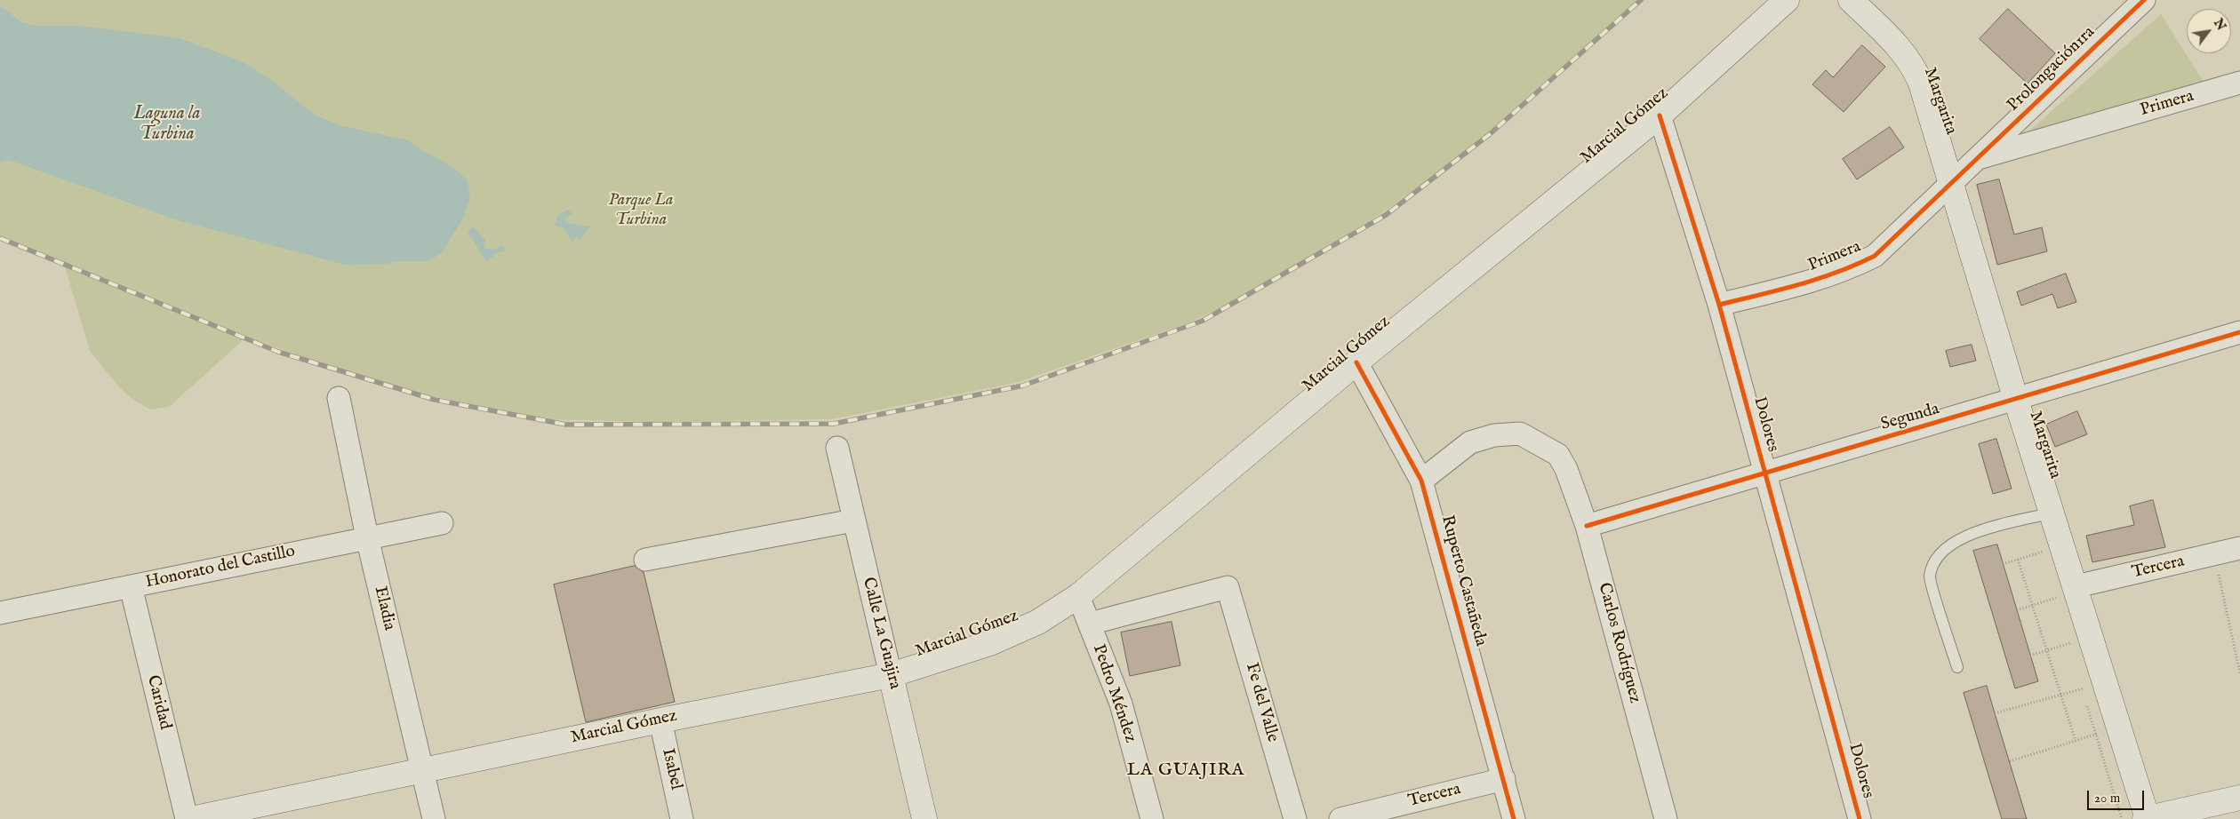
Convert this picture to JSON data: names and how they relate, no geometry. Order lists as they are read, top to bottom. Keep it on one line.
{"streets":{"main road":["Margarita","Marcial Gómez","Calle La Guajira"],"street":["Prolongación1ra","Primera","Segunda","Dolores","Honorato del Castillo","Tercera","Ruperto Castañeda","Eladia","Carlos Rodríguez","Pedro Méndez","Caridad","Fe del Valle","Isabel"]},"crossings":[["Prolongación1ra","Primera"],["Margarita","Primera"],["Margarita","Segunda"],["Margarita","Tercera"],["Primera","Dolores"],["Marcial Gómez","Dolores"],["Marcial Gómez","Ruperto Castañeda"],["Marcial Gómez","Eladia"],["Marcial Gómez","Calle La Guajira"],["Marcial Gómez","Pedro Méndez"],["Marcial Gómez","Isabel"],["Segunda","Dolores"],["Segunda","Carlos Rodríguez"],["Honorato del Castillo","Eladia"],["Honorato del Castillo","Caridad"],["Tercera","Ruperto Castañeda"],["Ruperto Castañeda","Carlos Rodríguez"],["Pedro Méndez","Fe del Valle"]],"districts":["LA GUAJIRA"],"water":["Laguna la Turbina"],"parks":["Parque La Turbina"],"scale_bar":"20 m","north":"top right"}
